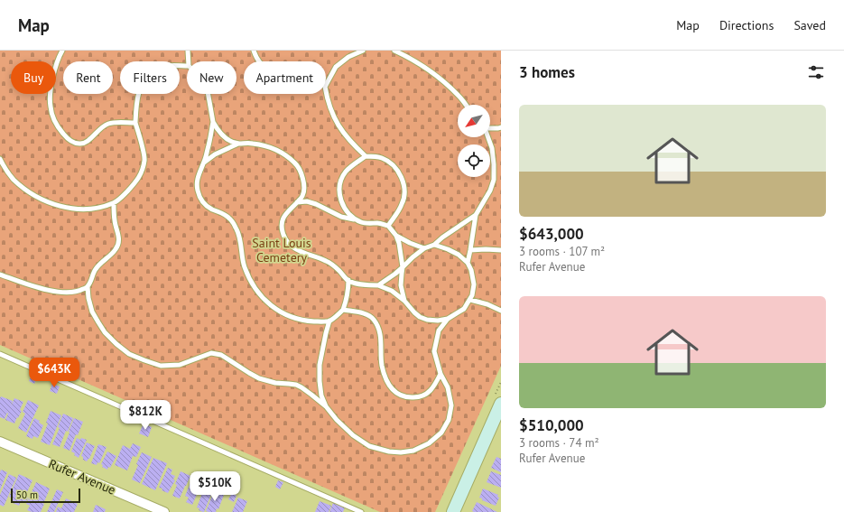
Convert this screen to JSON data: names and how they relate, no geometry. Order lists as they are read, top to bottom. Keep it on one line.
{"streets":{"street":["Rufer Avenue"]},"parks":["Saint Louis Cemetery"],"scale_bar":"50 m","north":"bottom left","page":{"header":"Map","nav":["Map","Directions","Saved"],"heading":"3 homes","chip":["Buy","Rent","Filters","New","Apartment"],"list":[{"name":"$643,000","note":"3 rooms · 107 m² · Rufer Avenue"},{"name":"$510,000","note":"3 rooms · 74 m² · Rufer Avenue"}],"price":["$643K","$812K","$510K"],"scale":"50 m"}}
